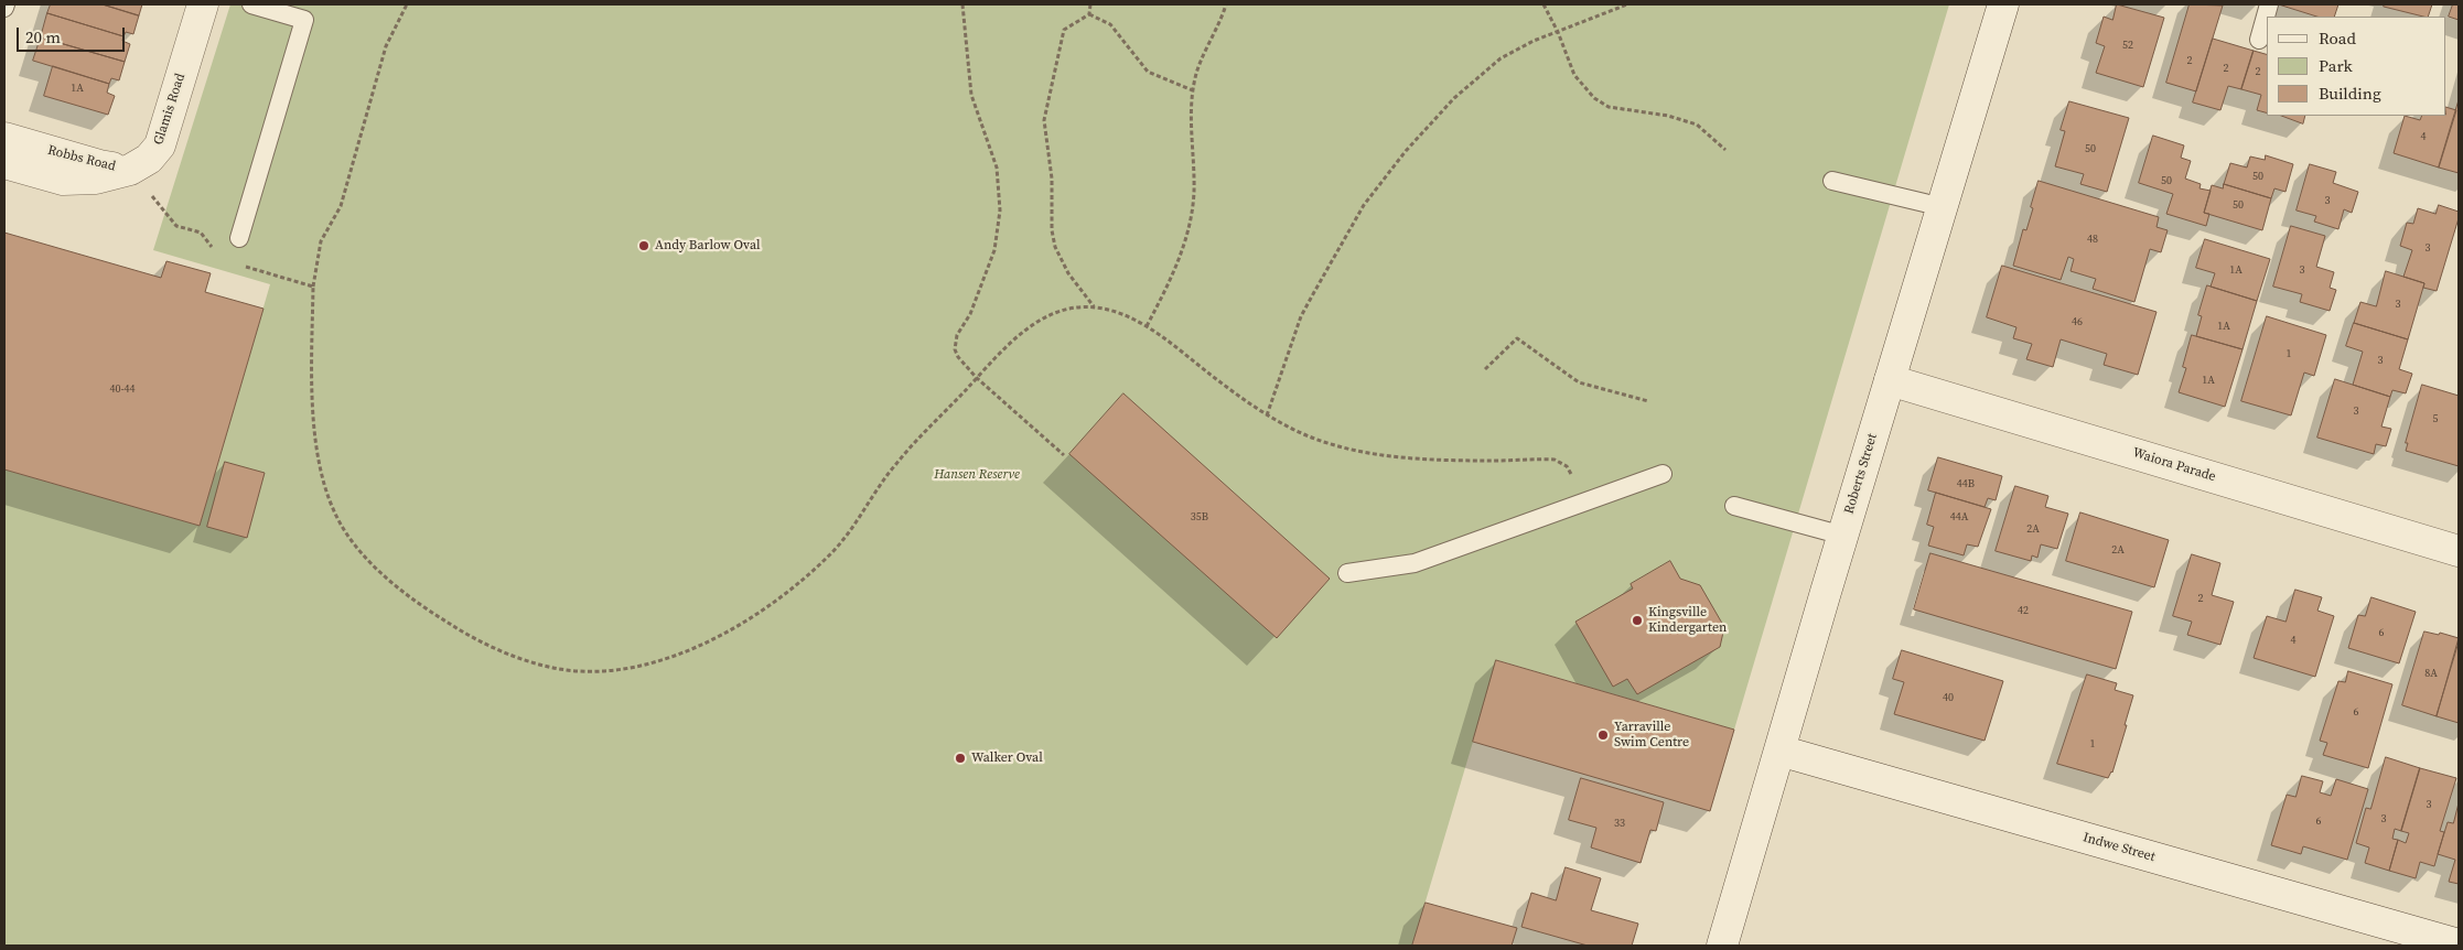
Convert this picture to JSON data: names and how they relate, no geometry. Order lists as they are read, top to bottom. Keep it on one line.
{"streets":{"street":["Glamis Road","Robbs Road","Waiora Parade","Roberts Street","Indwe Street"]},"crossings":[["Glamis Road","Robbs Road"],["Waiora Parade","Roberts Street"],["Roberts Street","Indwe Street"]],"parks":["Hansen Reserve"],"places":["Andy Barlow Oval","Kingsville Kindergarten","Yarraville Swim Centre","Walker Oval"],"house_numbers":["52","2","2","2","1A","4","50","50","50","3","50","48","3","1A","3","3","46","1A","1","3","1A","40-44","3","5","44B","35B","44A","2A","2A","2","42","6","4","8A","40","6","1","3","3","6","33"],"legend":["Road","Park","Building"],"scale_bar":"20 m"}
